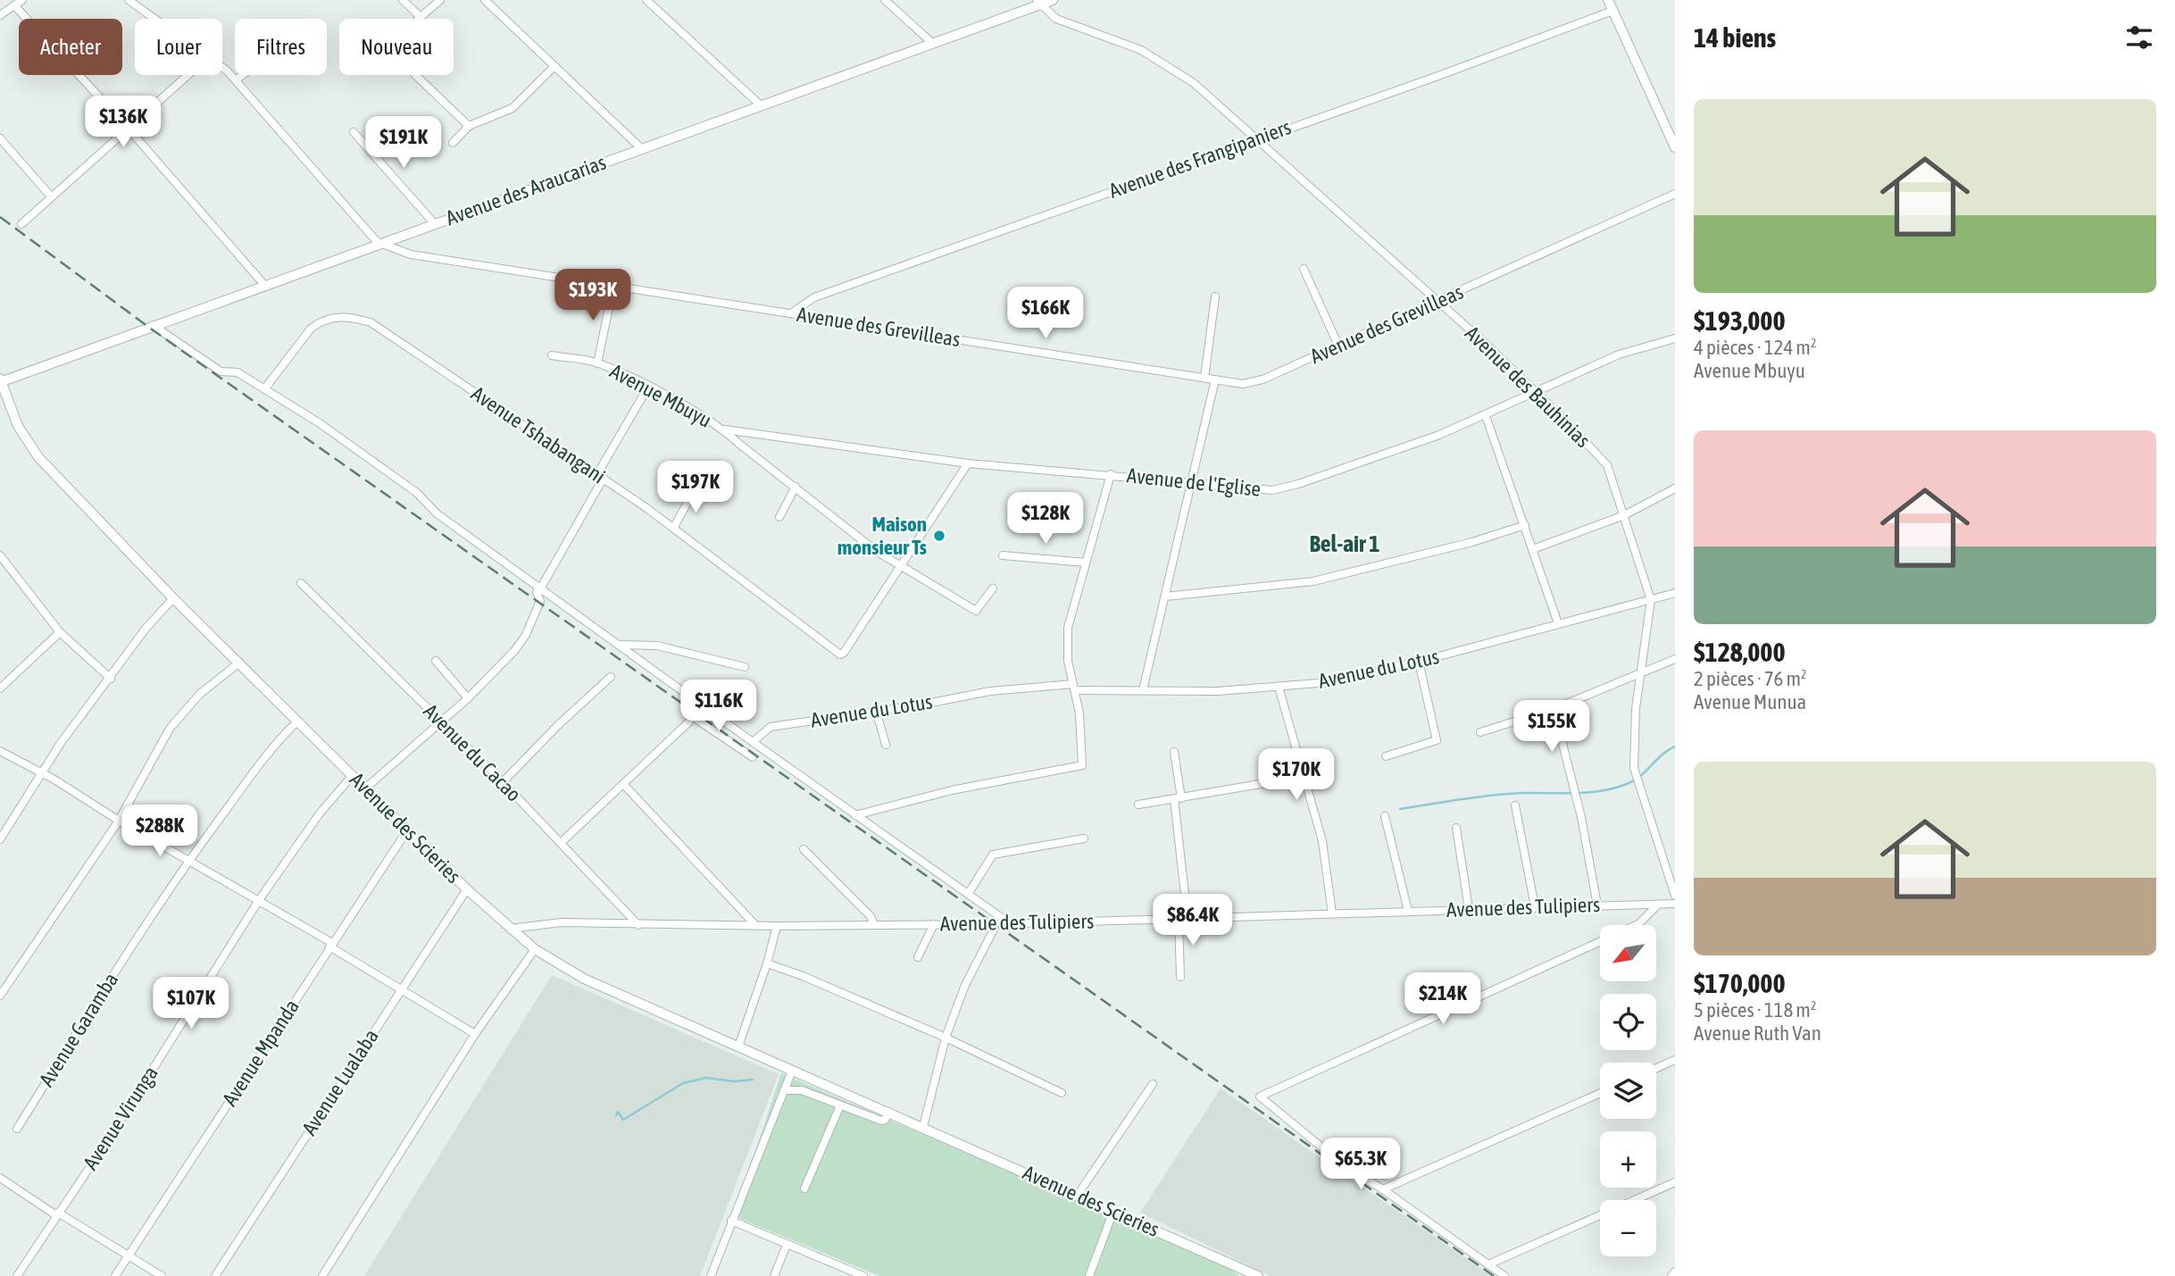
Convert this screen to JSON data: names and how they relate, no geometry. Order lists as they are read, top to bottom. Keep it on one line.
{"streets":{"street":["Avenue des Frangipaniers","Avenue des Araucarias","Avenue des Grevilleas","Avenue des Bauhinias","Avenue Mbuyu","Avenue Tshabangani","Avenue de l'Eglise","Avenue du Lotus","Avenue du Cacao","Avenue des Scieries","Avenue des Tulipiers","Avenue Garamba","Avenue Mpanda","Avenue Lualaba","Avenue Virunga"]},"crossings":[["Avenue des Frangipaniers","Avenue des Grevilleas"],["Avenue des Frangipaniers","Avenue des Bauhinias"],["Avenue des Araucarias","Avenue des Grevilleas"],["Avenue des Araucarias","Avenue des Bauhinias"],["Avenue des Araucarias","Avenue des Scieries"],["Avenue des Grevilleas","Avenue des Bauhinias"],["Avenue des Grevilleas","Avenue Mbuyu"],["Avenue des Bauhinias","Avenue de l'Eglise"],["Avenue des Bauhinias","Avenue du Lotus"],["Avenue Mbuyu","Avenue Tshabangani"],["Avenue Mbuyu","Avenue de l'Eglise"],["Avenue Tshabangani","Avenue de l'Eglise"],["Avenue du Cacao","Avenue des Tulipiers"],["Avenue des Scieries","Avenue des Tulipiers"],["Avenue des Scieries","Avenue Garamba"],["Avenue des Scieries","Avenue Mpanda"],["Avenue des Scieries","Avenue Lualaba"],["Avenue des Scieries","Avenue Virunga"]],"districts":["Bel-air 1"],"places":["Maison monsieur Ts"],"north":"bottom left","page":{"heading":"14 biens","chip":["Acheter","Louer","Filtres","Nouveau"],"list":[{"name":"$193,000","note":"4 pièces · 124 m² · Avenue Mbuyu"},{"name":"$128,000","note":"2 pièces · 76 m² · Avenue Munua"},{"name":"$170,000","note":"5 pièces · 118 m² · Avenue Ruth Van"}],"price":["$136K","$191K","$193K","$166K","$197K","$128K","$116K","$155K","$170K","$288K","$86.4K","$214K","$107K","$65.3K"],"map_buttons":["+","−"]}}
